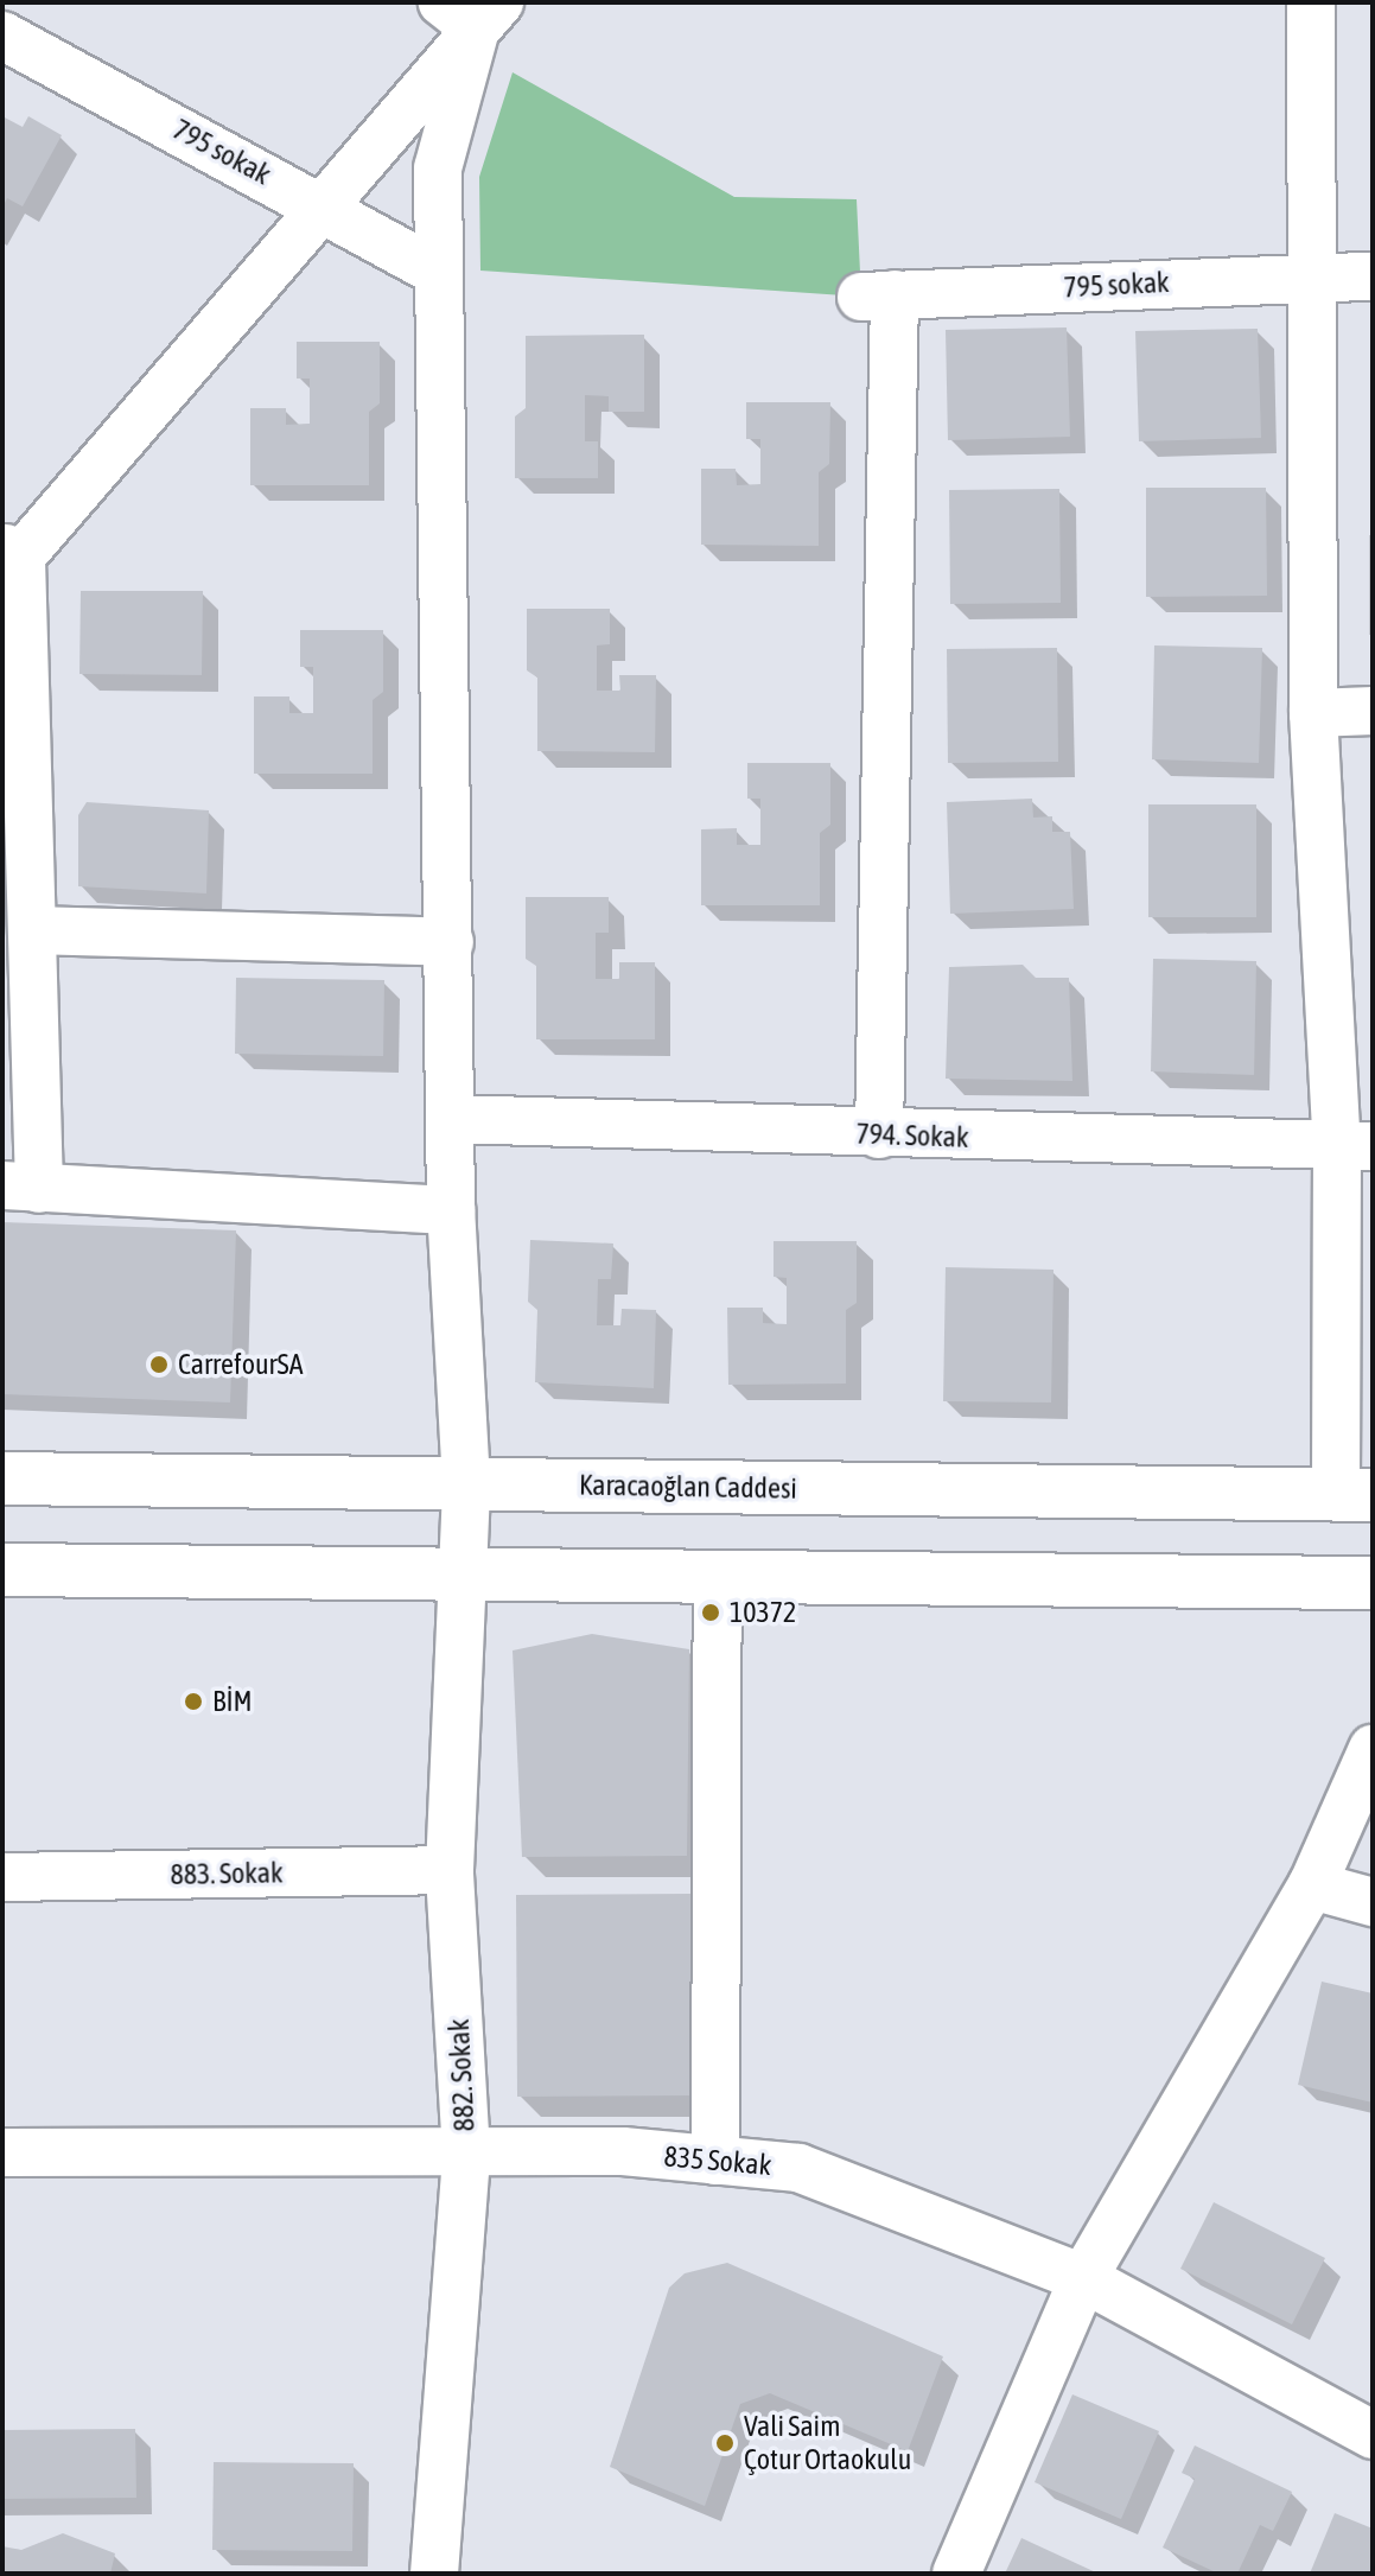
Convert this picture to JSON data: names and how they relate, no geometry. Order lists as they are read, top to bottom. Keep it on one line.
{"streets":{"main road":["Karacaoğlan Caddesi"],"street":["795 sokak","794. Sokak","883. Sokak","882. Sokak","835 Sokak"]},"crossings":[["795 sokak","794. Sokak"],["795 sokak","882. Sokak"],["794. Sokak","882. Sokak"],["Karacaoğlan Caddesi","882. Sokak"],["883. Sokak","882. Sokak"],["882. Sokak","835 Sokak"]],"places":["CarrefourSA","10372","BİM","Vali Saim Çotur Ortaokulu"]}
